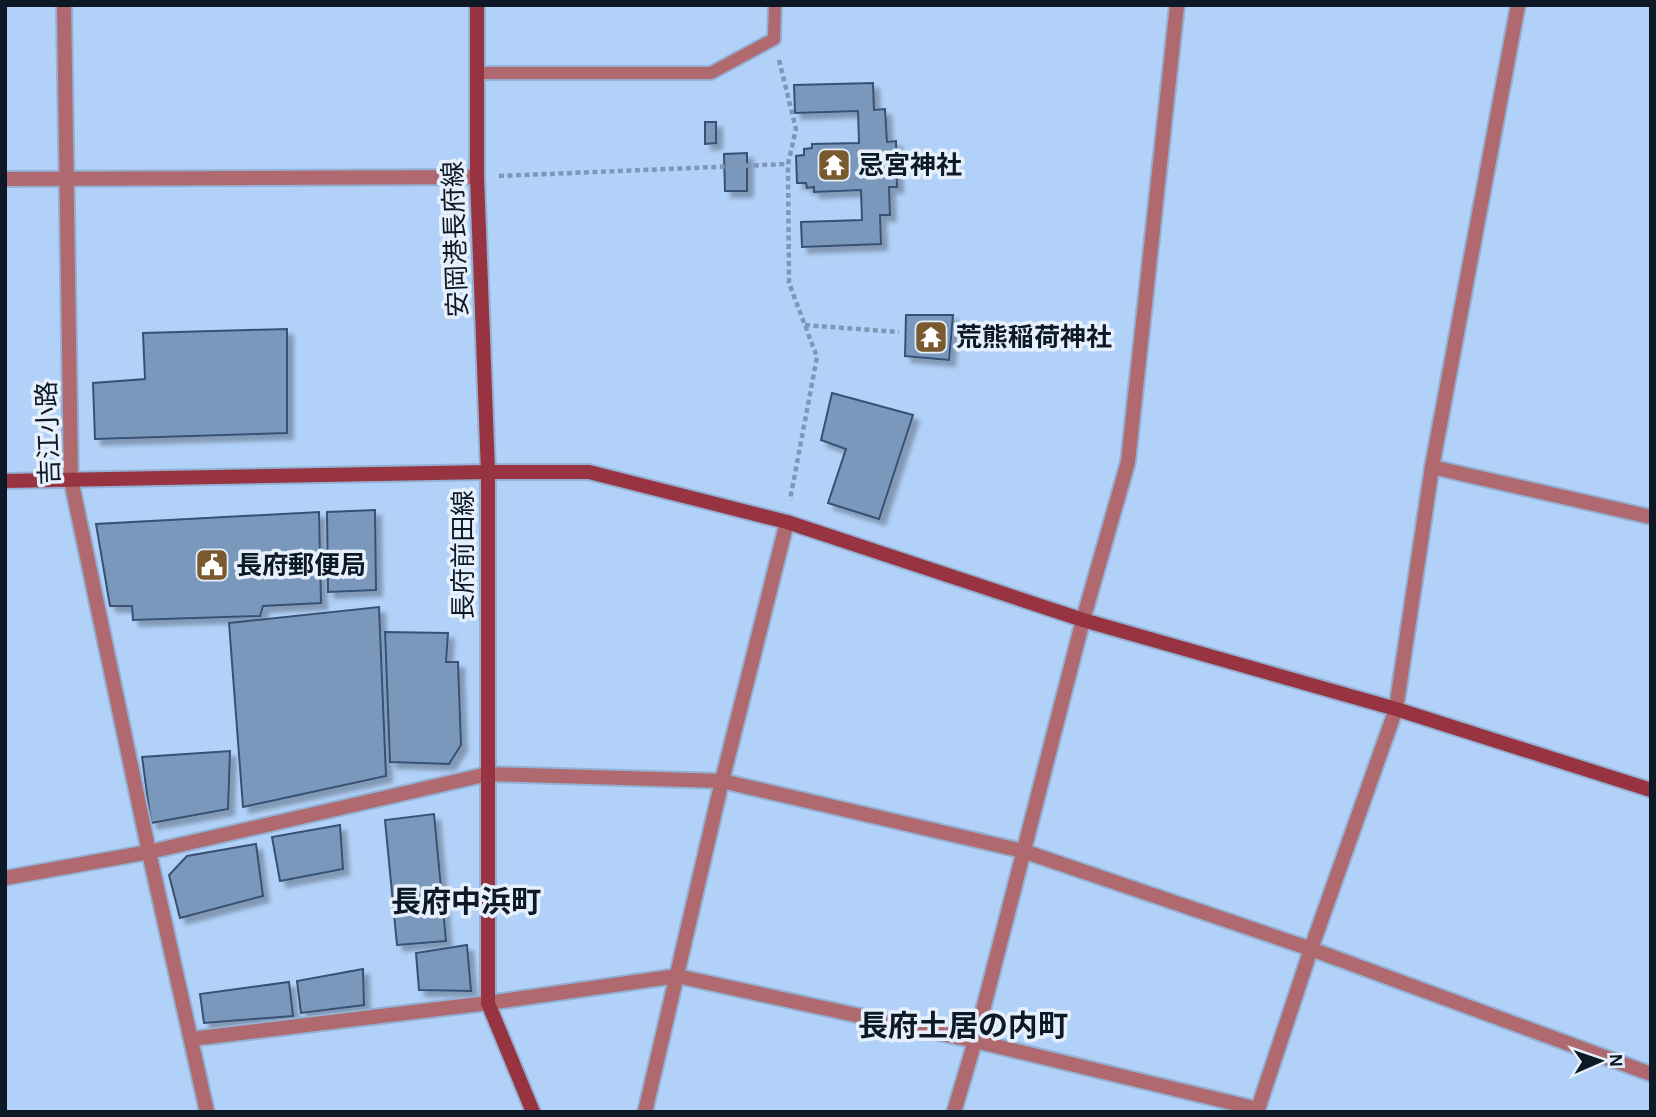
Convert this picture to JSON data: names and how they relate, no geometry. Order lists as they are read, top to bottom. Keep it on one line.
{"streets":{"main road":["安岡港長府線","長府前田線"],"street":["吉江小路"]},"crossings":[["安岡港長府線","長府前田線"],["吉江小路","長府前田線"]],"districts":["長府中浜町","長府土居の内町"],"places":{"temple":["忌宮神社","荒熊稲荷神社"],"public building":["長府郵便局"]},"north":"right"}
